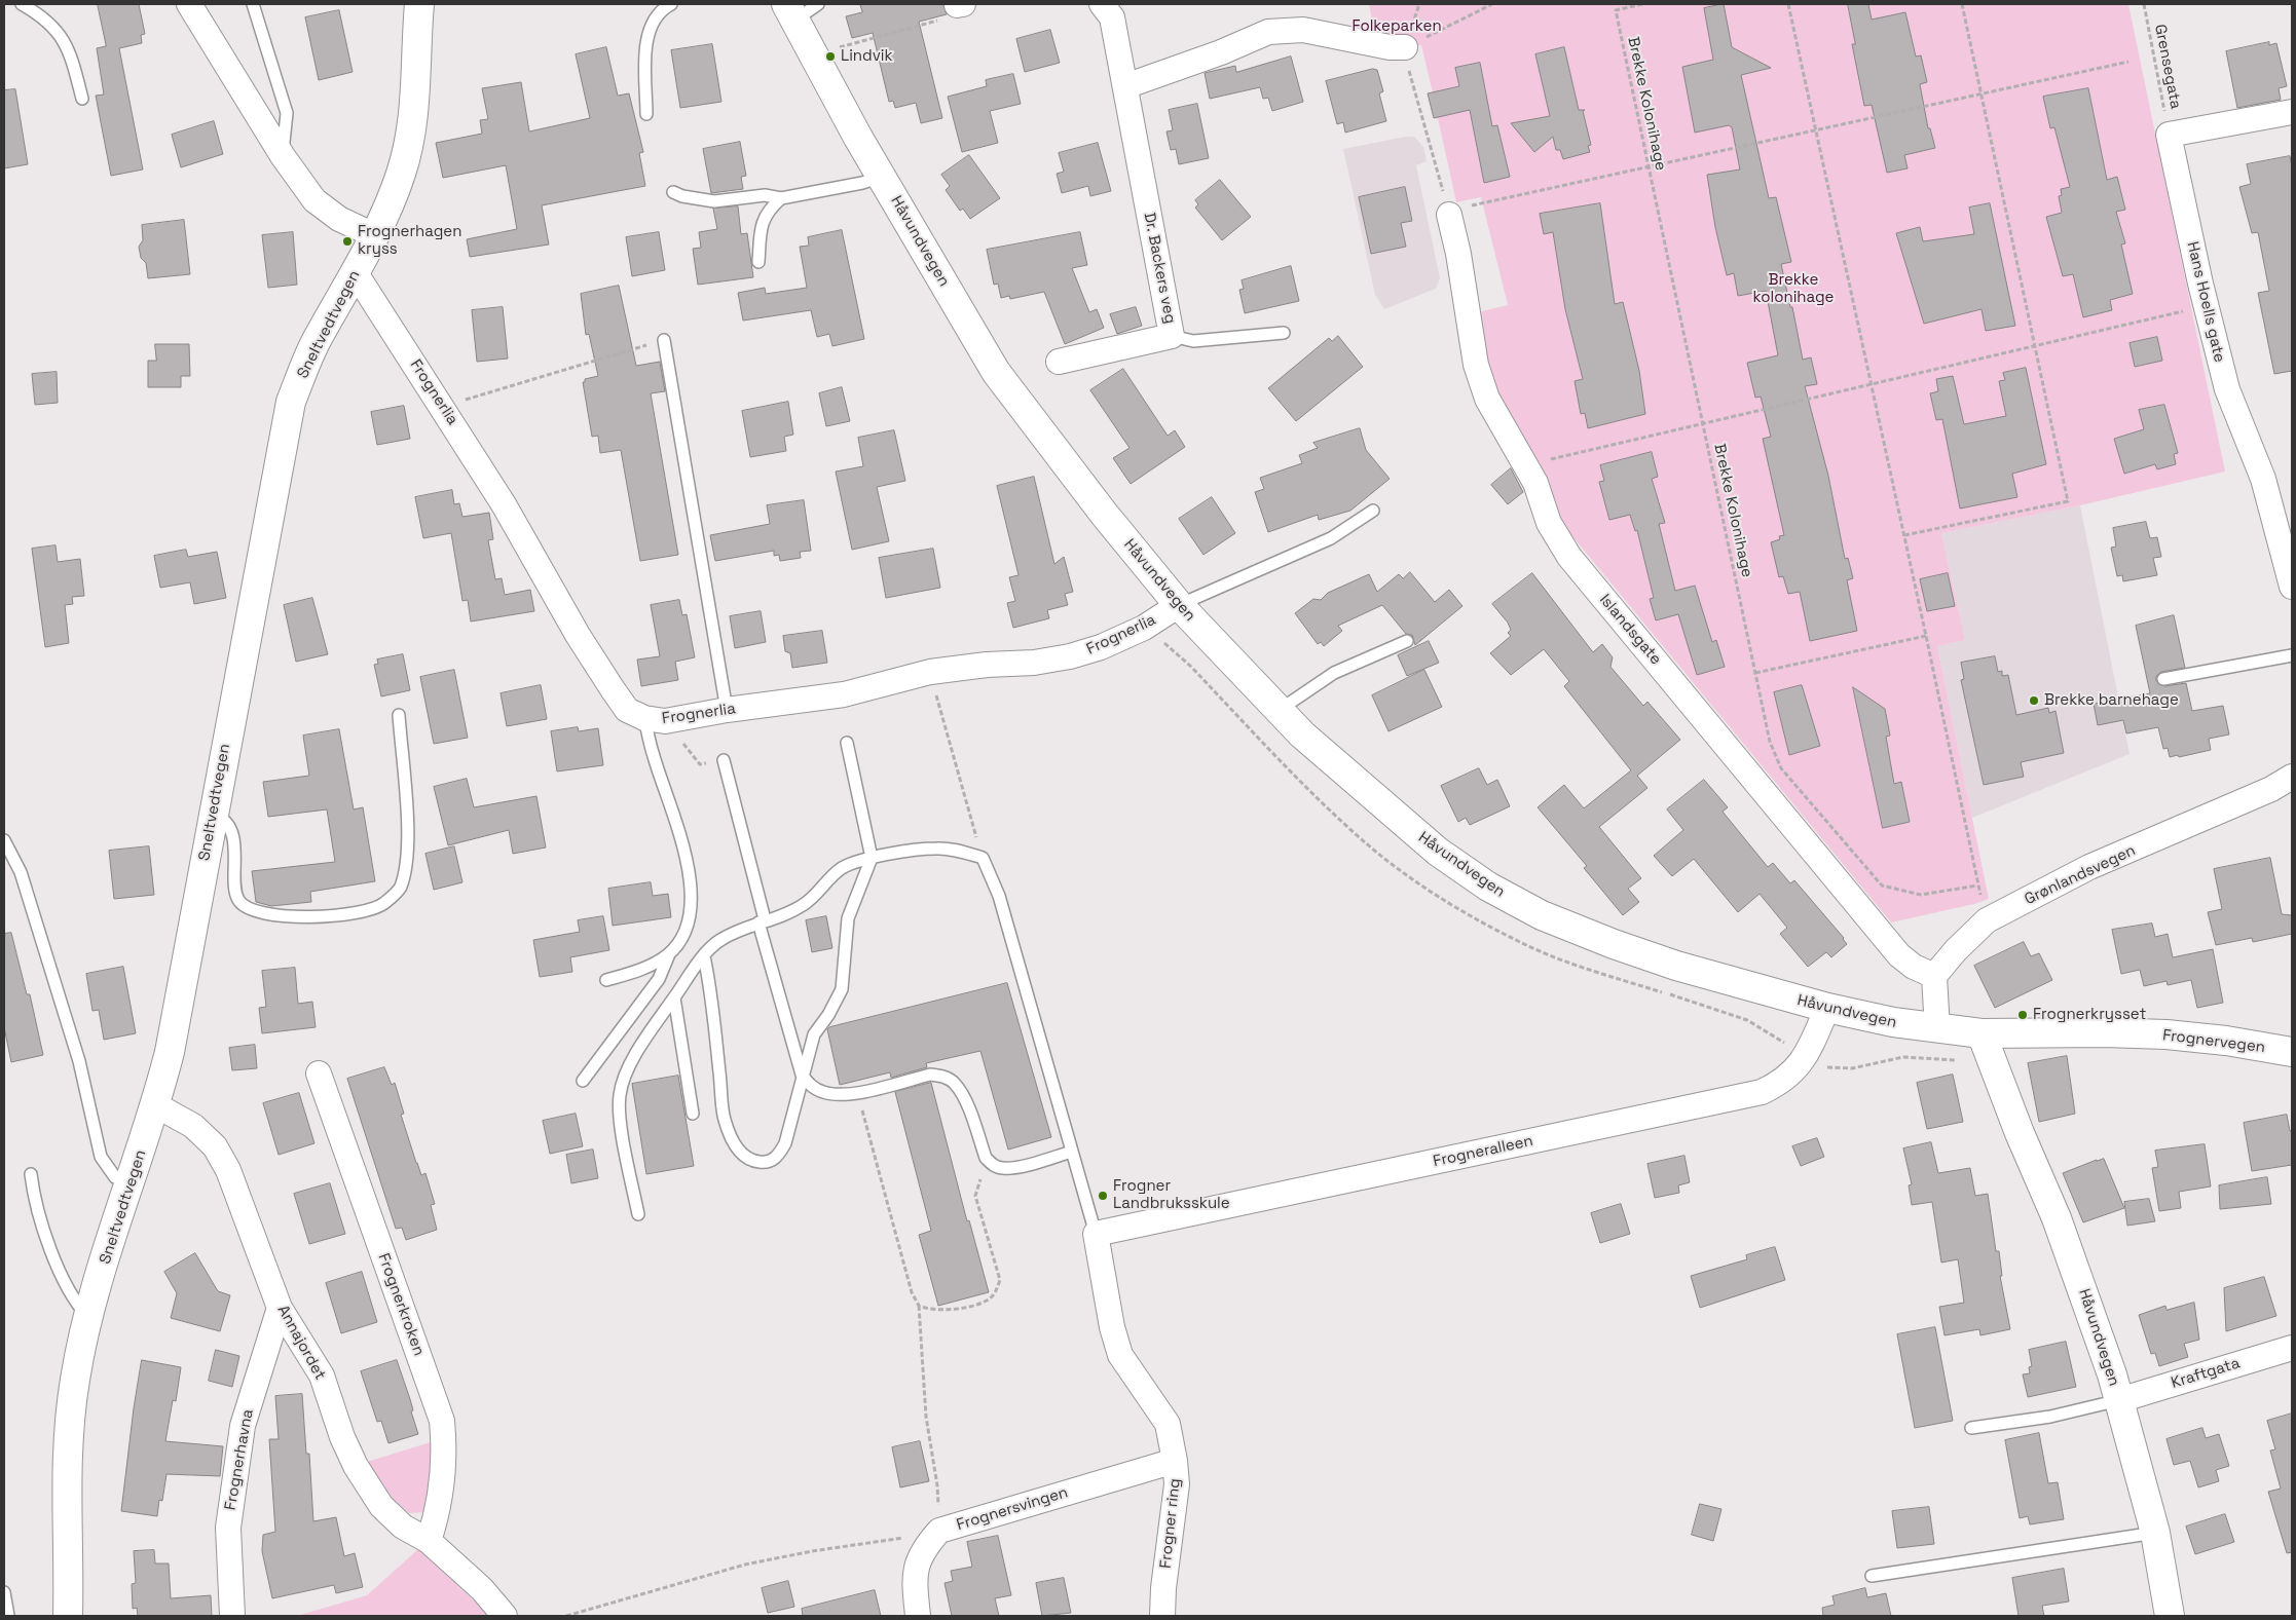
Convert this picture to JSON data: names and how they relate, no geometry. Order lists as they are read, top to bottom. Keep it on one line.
{"streets":{"main road":["Håvundvegen","Sneltvedtvegen","Frognervegen"],"street":["Dr. Backers veg","Hans Hoells gate","Frognerlia","Islandsgate","Grønlandsvegen","Frogneralleen","Frognerkroken","Annajordet","Kraftgata","Frognerhavna","Frognersvingen","Frogner ring"],"path":["Grensegata","Brekke Kolonihage"]},"crossings":[["Grensegata","Hans Hoells gate"],["Håvundvegen","Frognerlia"],["Håvundvegen","Frognervegen"],["Håvundvegen","Frogneralleen"],["Håvundvegen","Kraftgata"],["Sneltvedtvegen","Frognerlia"],["Sneltvedtvegen","Annajordet"],["Islandsgate","Grønlandsvegen"],["Frogneralleen","Frogner ring"],["Frognerkroken","Annajordet"],["Annajordet","Frognerhavna"],["Frognersvingen","Frogner ring"]],"parks":["Folkeparken","Brekke kolonihage"],"places":["Lindvik","Frognerhagen kryss","Brekke barnehage","Frognerkrysset","Frogner Landbruksskule"]}
